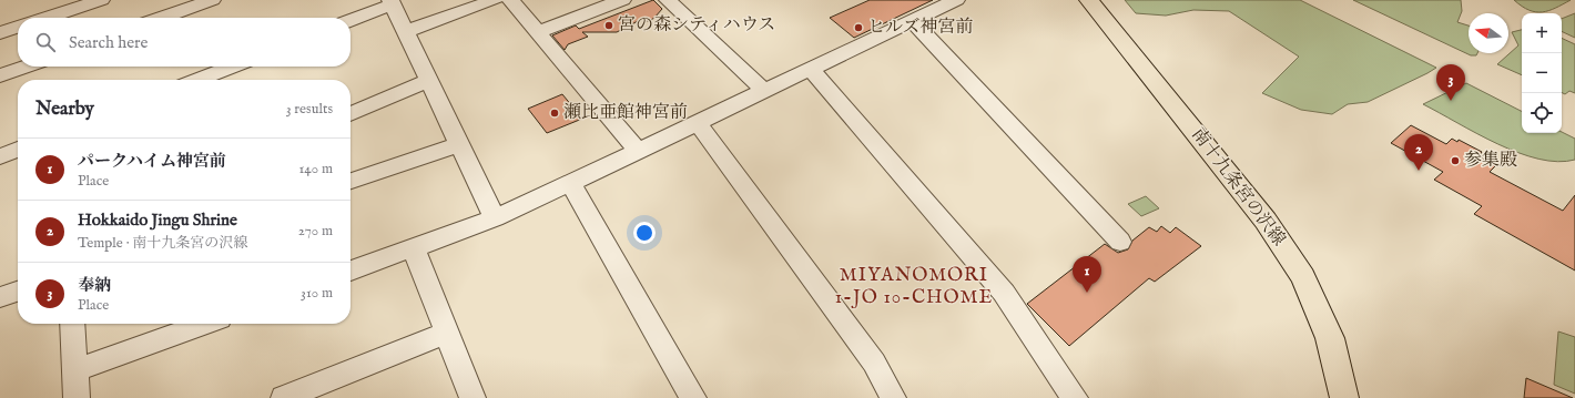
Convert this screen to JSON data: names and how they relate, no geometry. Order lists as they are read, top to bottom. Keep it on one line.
{"streets":{"main road":["南十九条宮の沢線"]},"districts":["MIYANOMORI 1-JO 10-CHOME"],"places":["宮の森シティハウス","ヒルズ神宮前","瀬比亜館神宮前","参集殿"],"north":"left","page":{"map_buttons":["+","−"],"search":"Search here","pins":["3","2","1"],"heading":["Nearby","3 results"],"list":[{"mark":"1","name":"パークハイム神宮前","note":"Place","value":"140 m"},{"mark":"2","name":"Hokkaido Jingu Shrine","note":"Temple · 南十九条宮の沢線","value":"270 m"},{"mark":"3","name":"奉納","note":"Place","value":"310 m"}]}}
